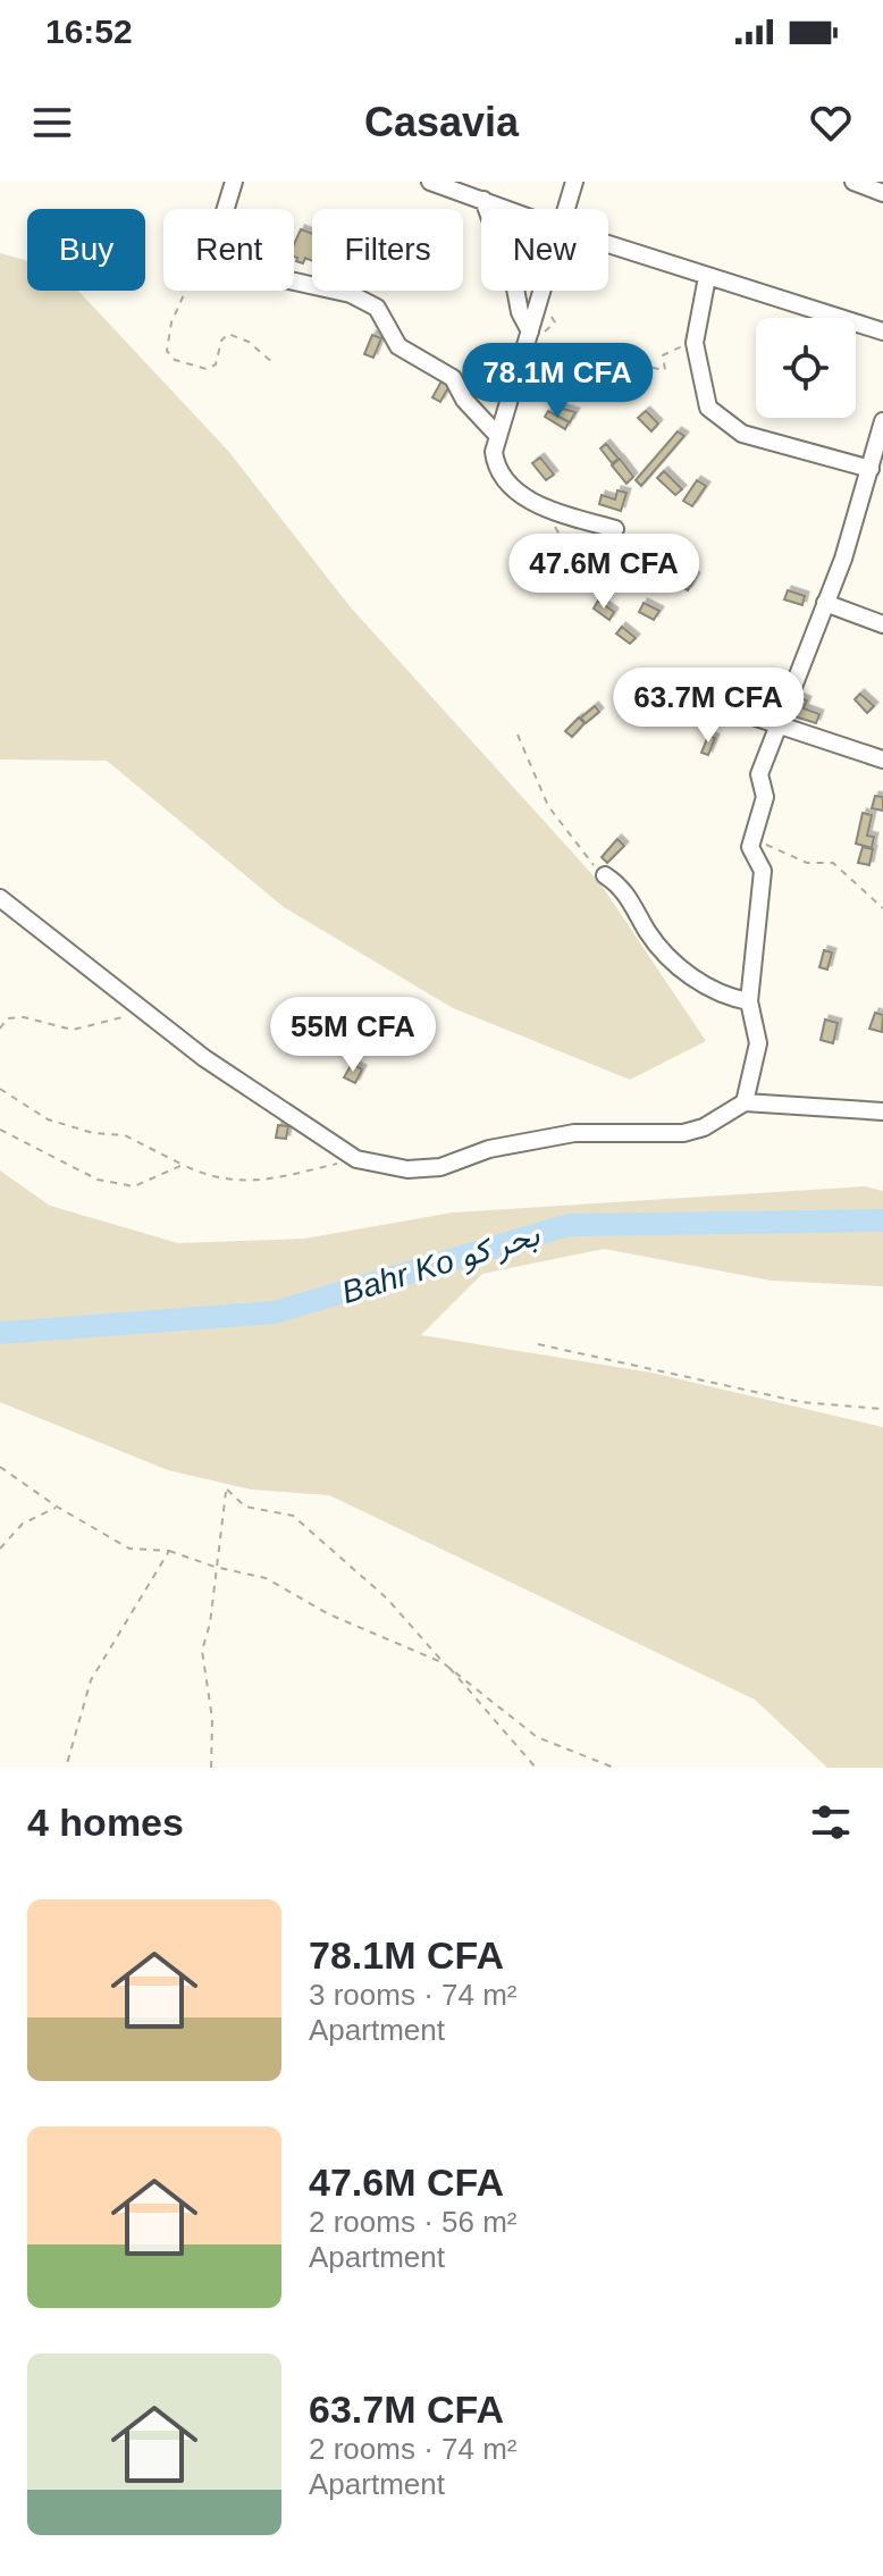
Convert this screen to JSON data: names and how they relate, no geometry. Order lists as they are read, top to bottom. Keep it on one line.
{"water":["Bahr Ko بحر كو"],"page":{"status":"16:52","header":"Casavia","chip":["Buy","Rent","Filters","New"],"price":["78.1M CFA","47.6M CFA","63.7M CFA","55M CFA"],"heading":"4 homes","list":[{"name":"78.1M CFA","note":"3 rooms · 74 m² · Apartment"},{"name":"47.6M CFA","note":"2 rooms · 56 m² · Apartment"},{"name":"63.7M CFA","note":"2 rooms · 74 m² · Apartment"}]}}
